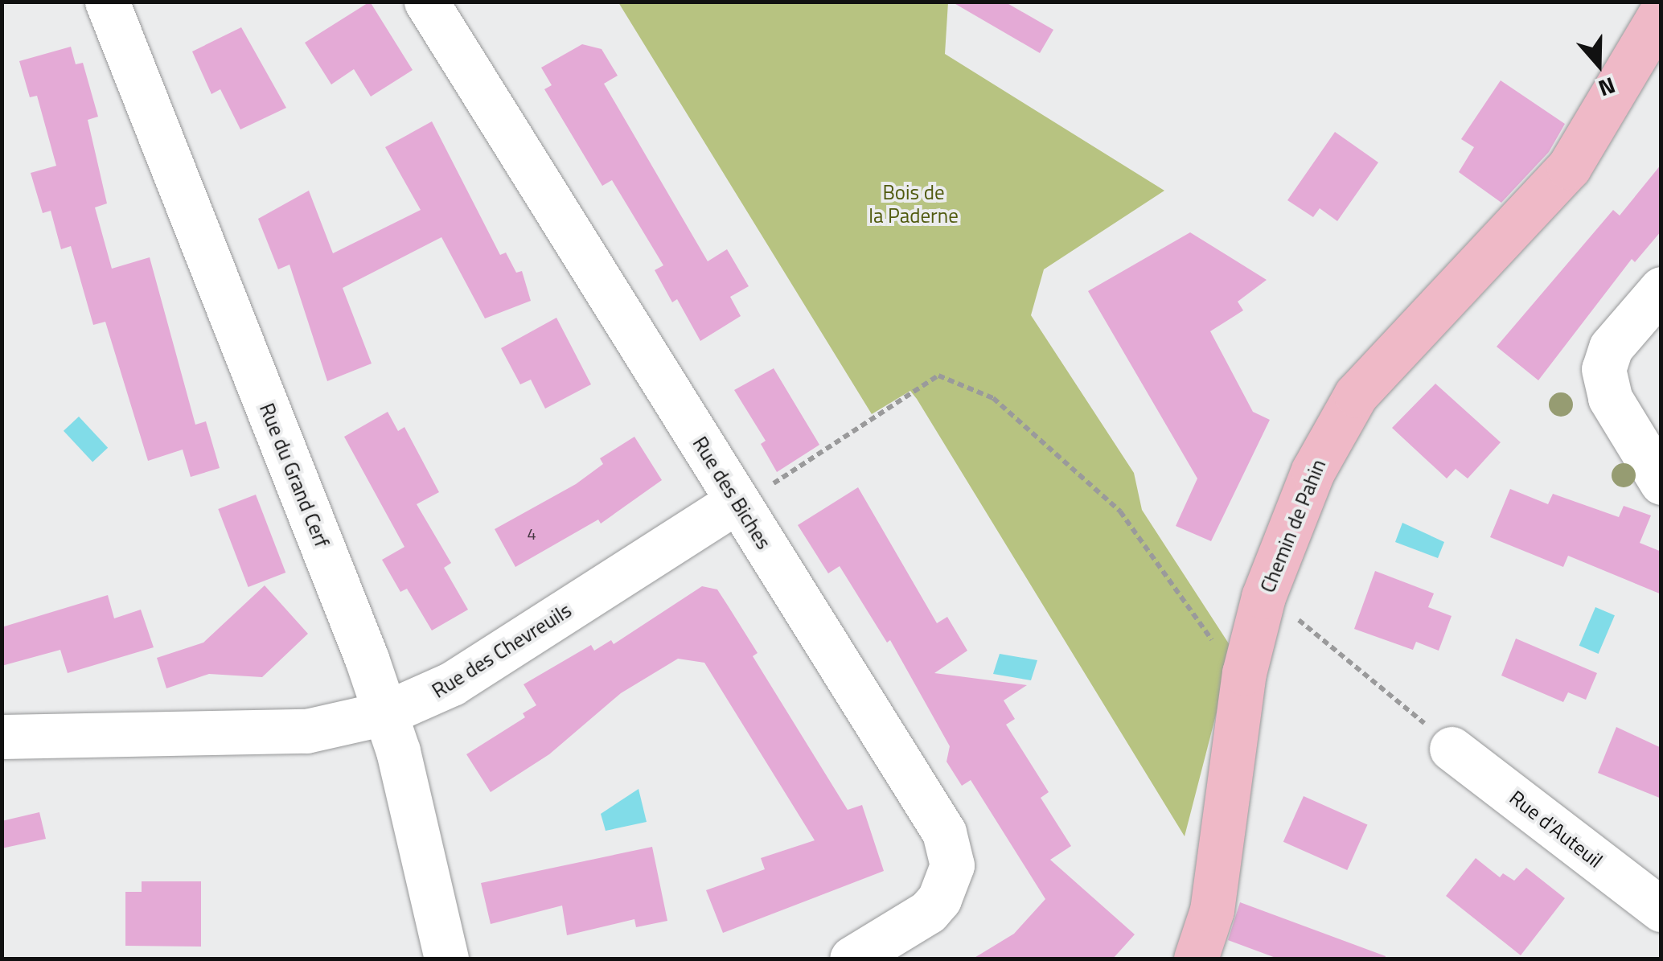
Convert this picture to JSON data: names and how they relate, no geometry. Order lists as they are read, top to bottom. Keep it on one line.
{"streets":{"main road":["Chemin de Pahin"],"street":["Rue du Grand Cerf","Rue des Biches","Rue des Chevreuils","Rue d'Auteuil"]},"crossings":[["Rue du Grand Cerf","Rue des Chevreuils"],["Rue des Biches","Rue des Chevreuils"]],"parks":["Bois de la Paderne"],"house_numbers":["4"],"north":"bottom"}
